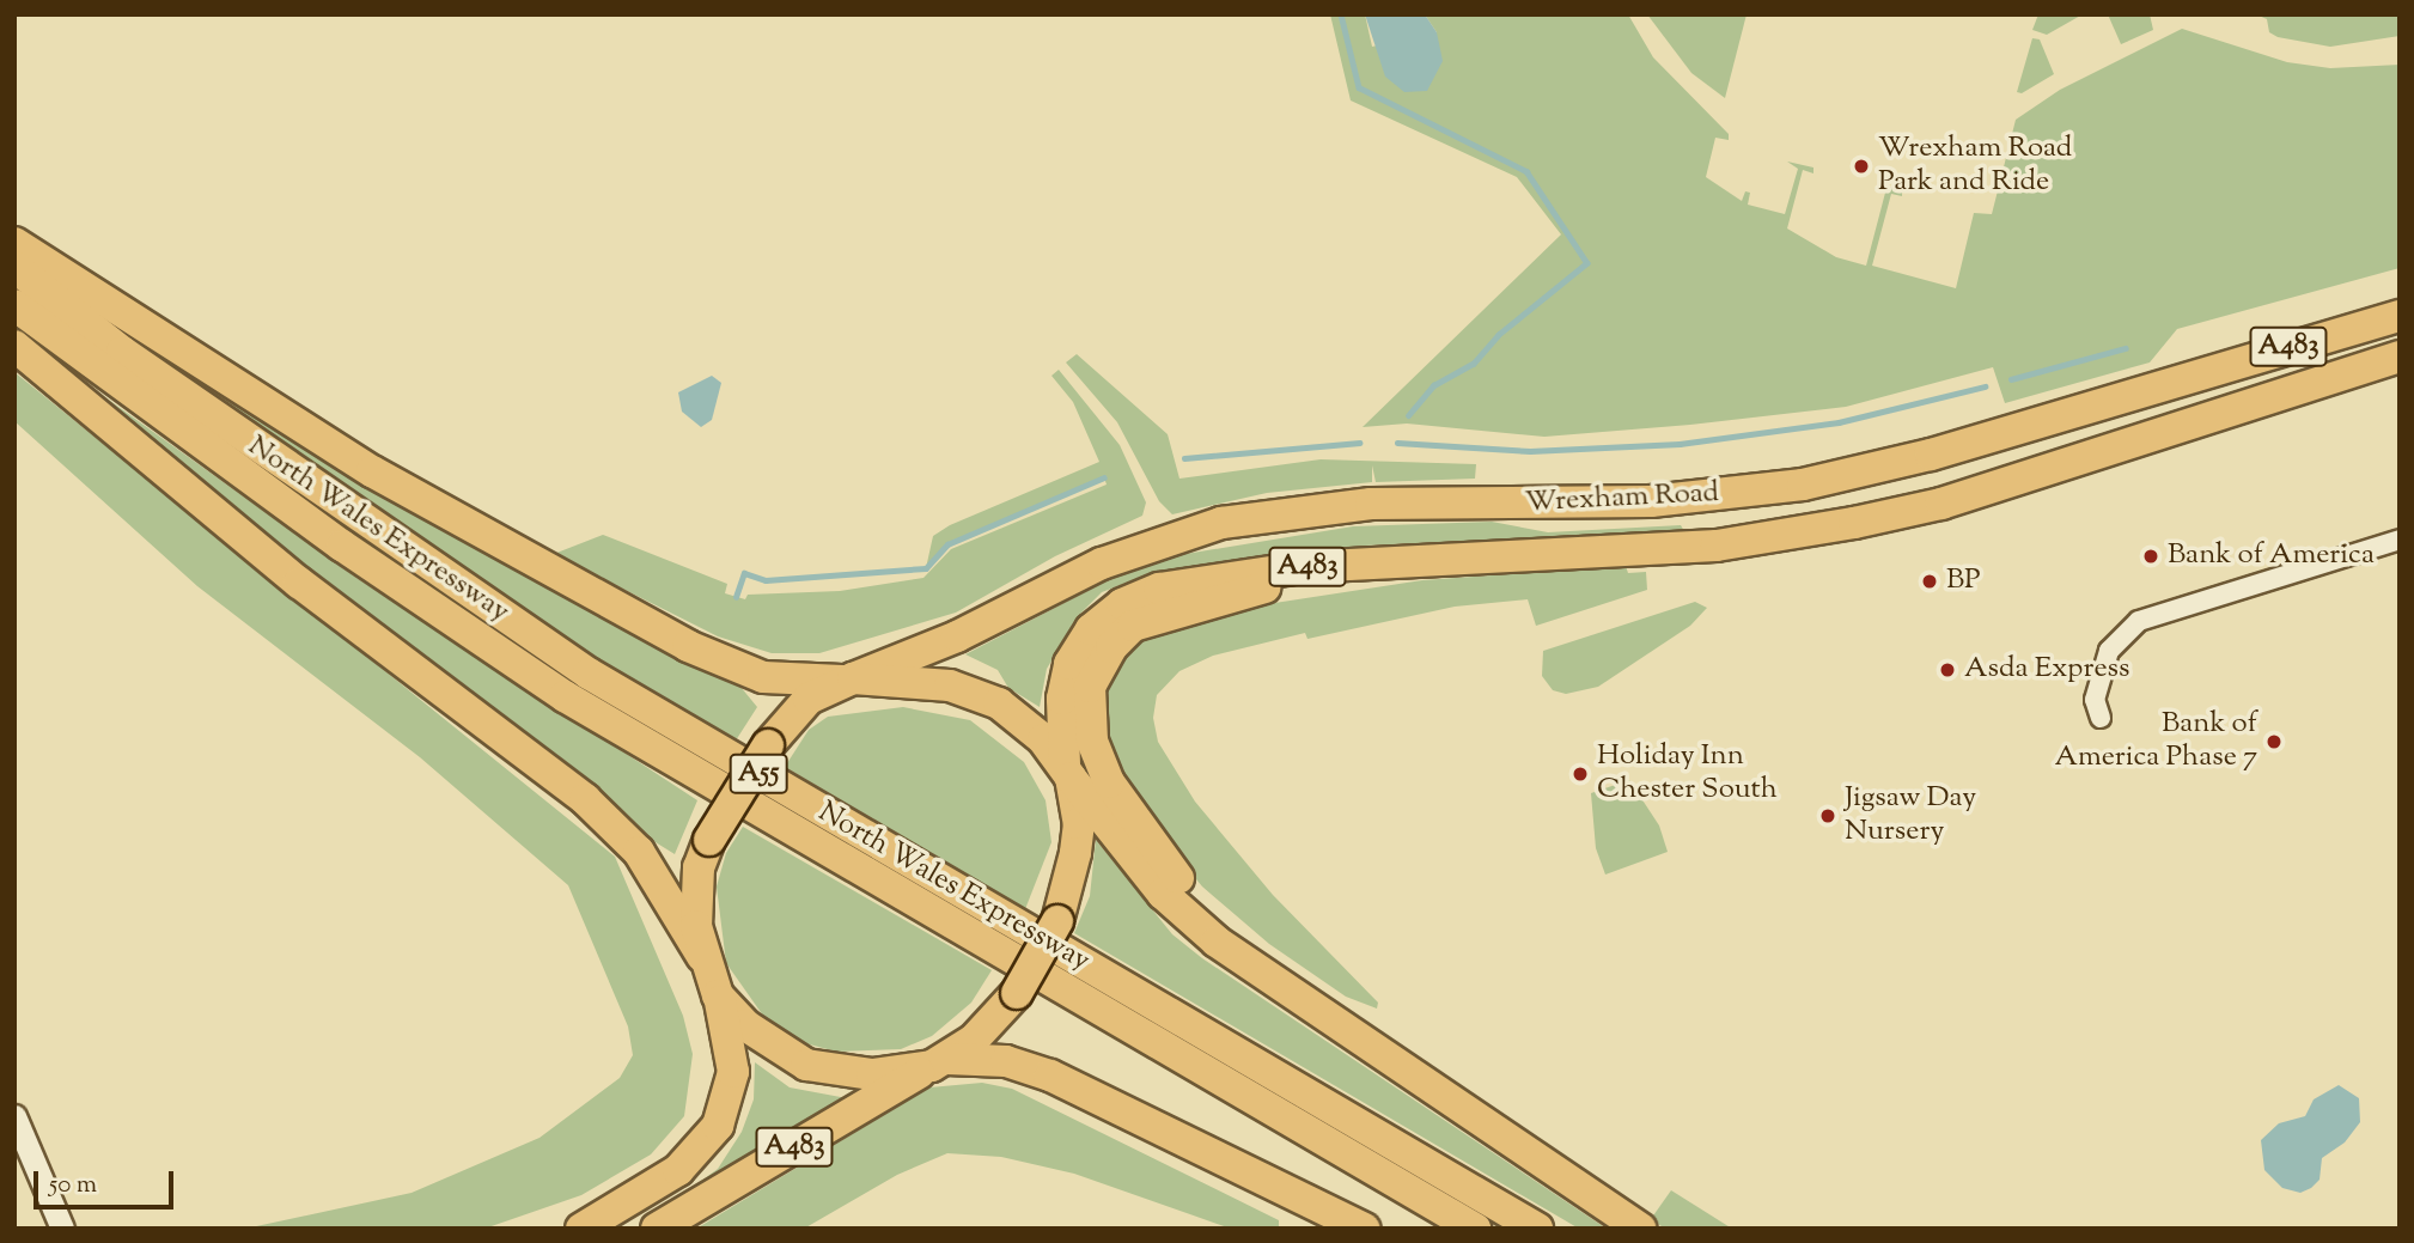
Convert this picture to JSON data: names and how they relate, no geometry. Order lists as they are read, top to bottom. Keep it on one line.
{"streets":{"highway":["A483","Wrexham Road","North Wales Expressway","A55"]},"crossings":[["A483","Wrexham Road"]],"places":["Wrexham Road Park and Ride","Bank of America","BP","Asda Express","Bank of America Phase 7","Holiday Inn Chester South","Jigsaw Day Nursery"],"scale_bar":"50 m"}
